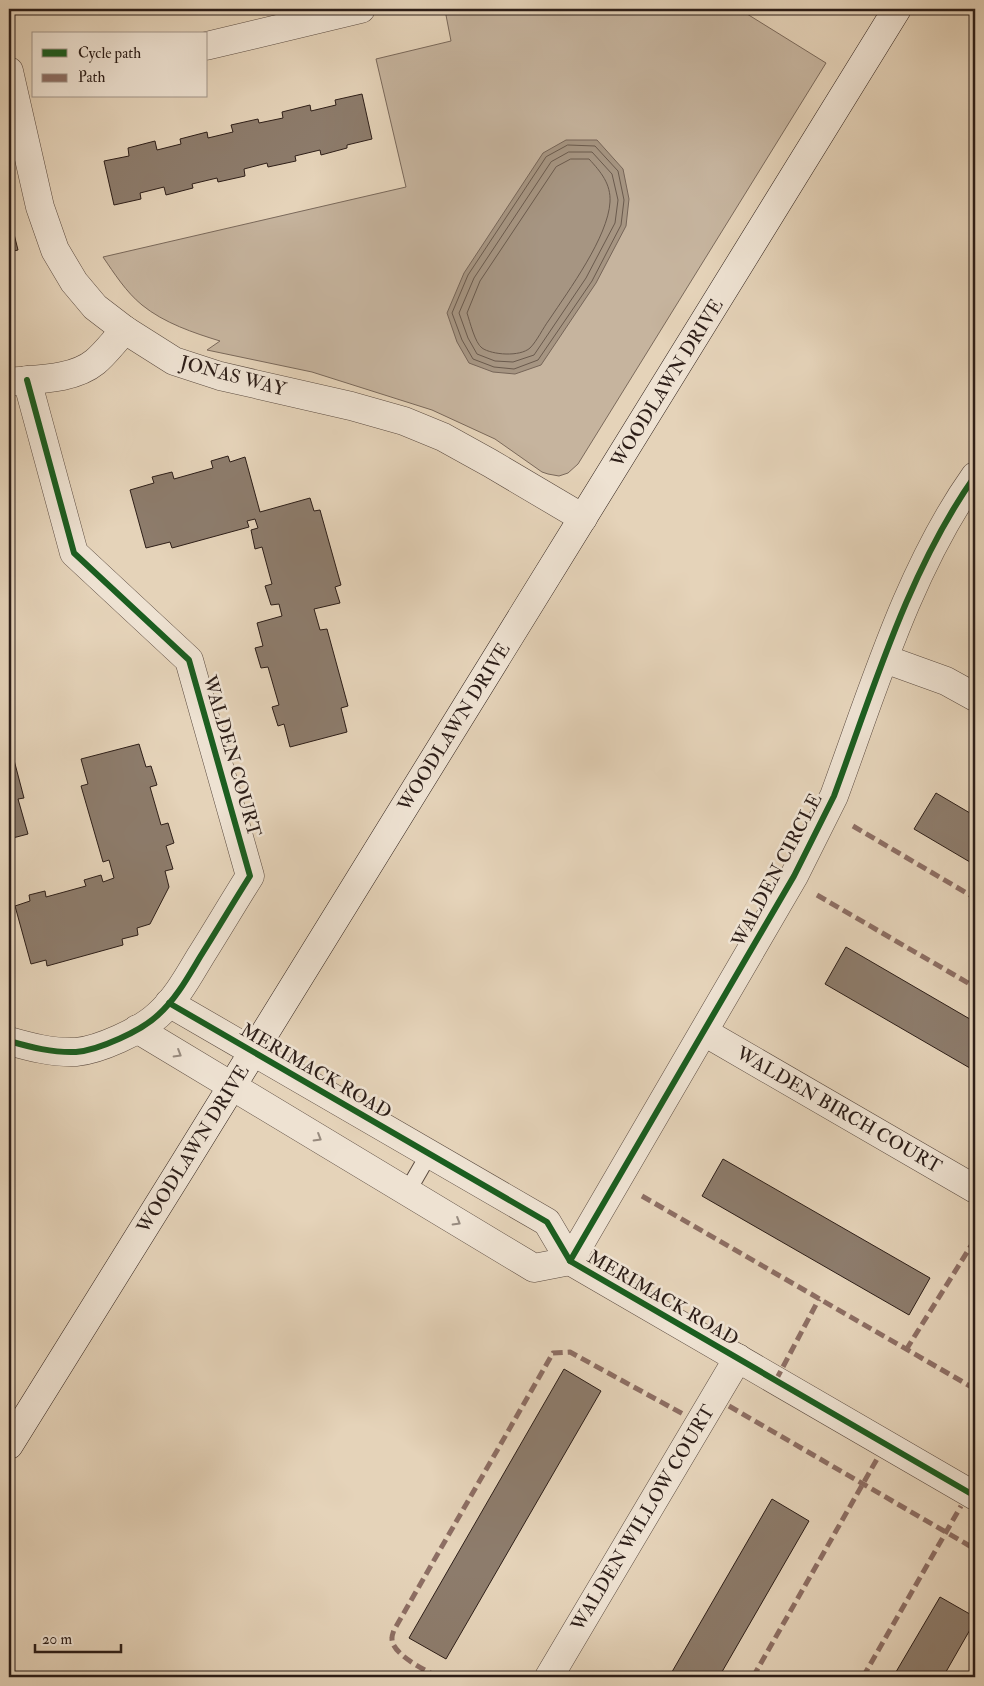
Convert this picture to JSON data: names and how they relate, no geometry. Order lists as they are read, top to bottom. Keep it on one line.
{"streets":{"street":["JONAS WAY","WOODLAWN DRIVE","WALDEN COURT","WALDEN CIRCLE","MERIMACK ROAD","WALDEN BIRCH COURT","WALDEN WILLOW COURT"]},"crossings":[["JONAS WAY","WOODLAWN DRIVE"],["WOODLAWN DRIVE","MERIMACK ROAD"],["WALDEN COURT","MERIMACK ROAD"],["WALDEN CIRCLE","MERIMACK ROAD"],["WALDEN CIRCLE","WALDEN BIRCH COURT"],["MERIMACK ROAD","WALDEN WILLOW COURT"]],"legend":["Cycle path","Path"],"scale_bar":"20 m"}
